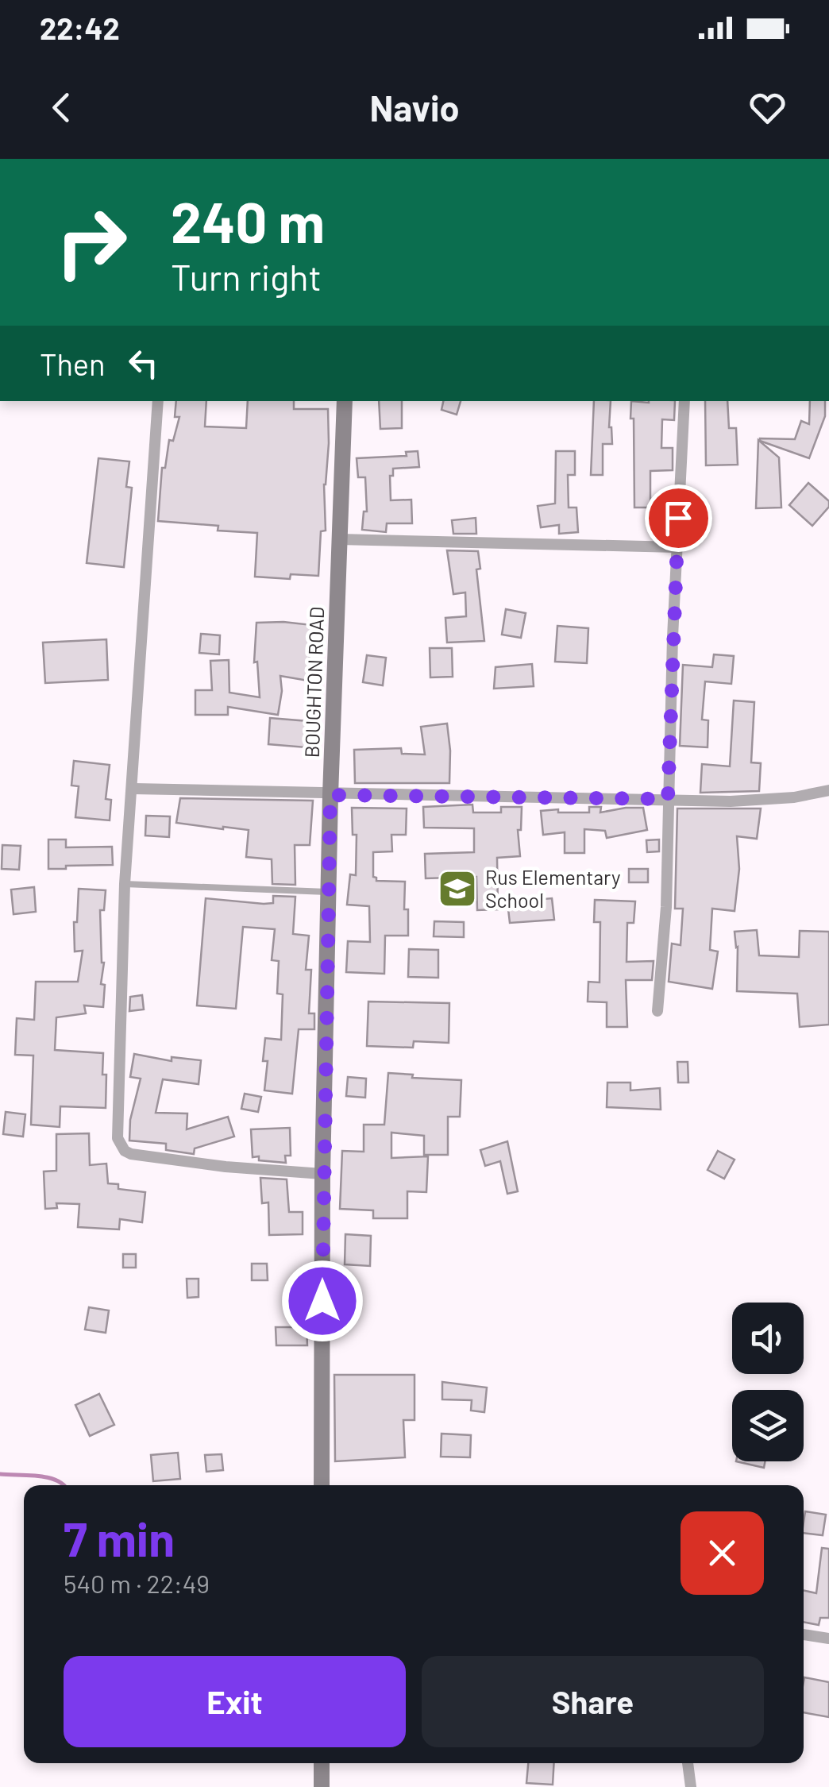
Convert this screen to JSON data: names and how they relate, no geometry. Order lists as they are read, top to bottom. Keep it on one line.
{"streets":{"main road":["BOUGHTON ROAD"]},"places":{"school or university":["Rus Elementary School"]},"page":{"status":"22:42","header":"Navio","turn":["240 m","Turn right"],"then":"Then","heading":["7 min","540 m · 22:49"],"buttons":["Exit","Share"]}}
